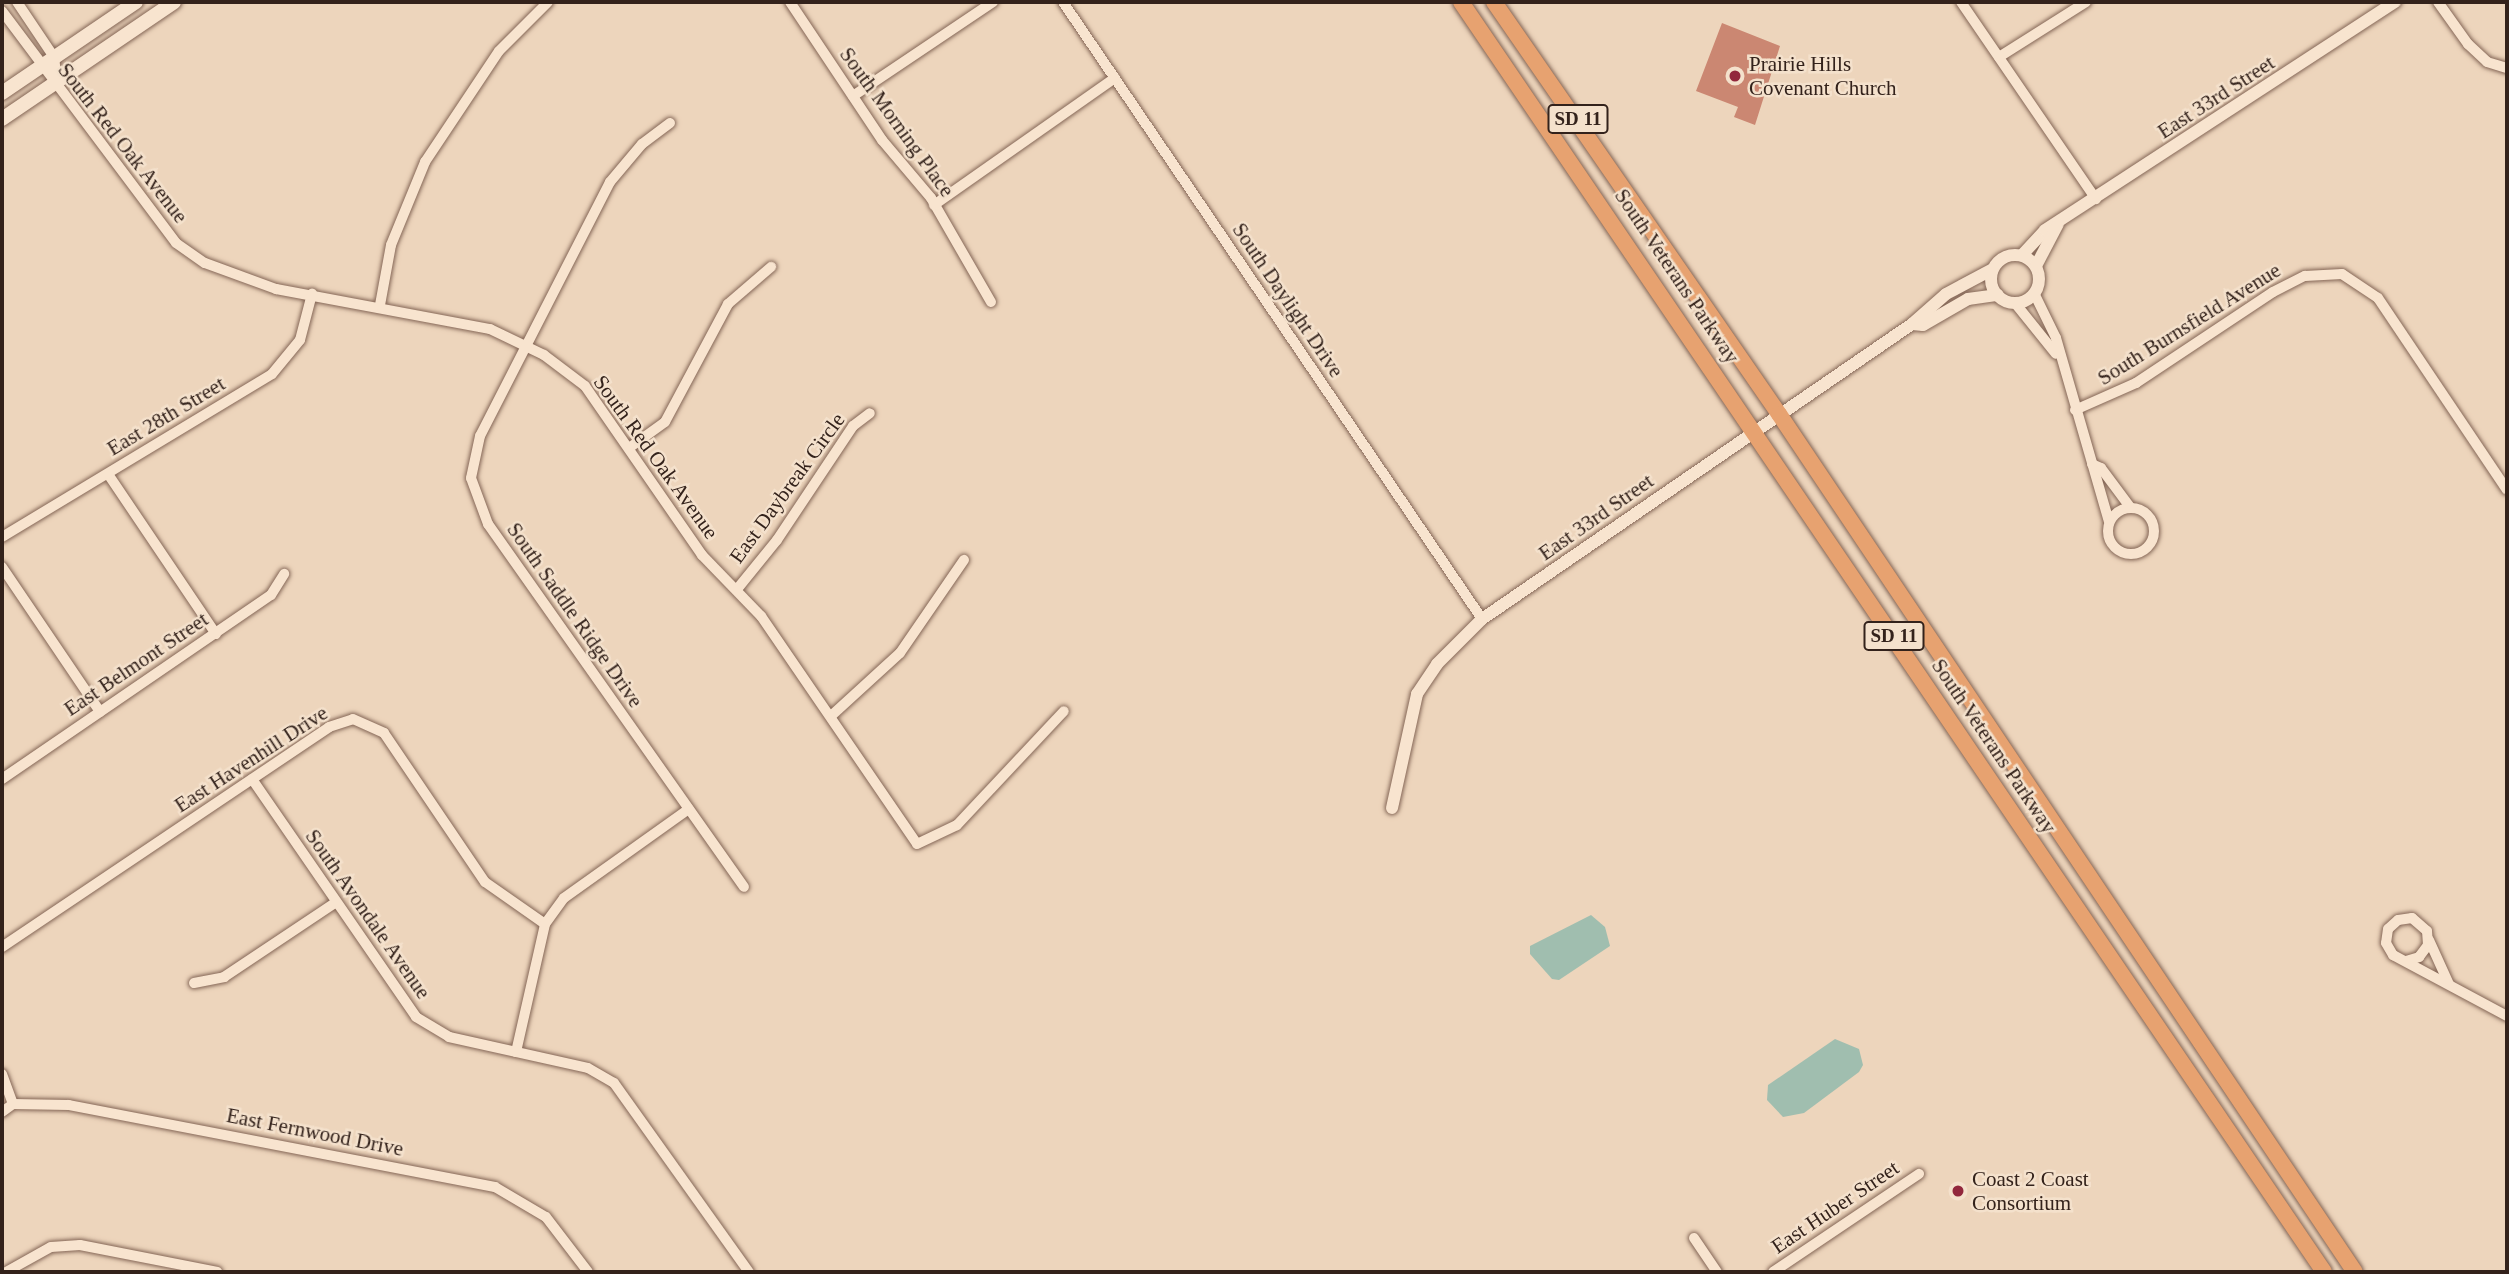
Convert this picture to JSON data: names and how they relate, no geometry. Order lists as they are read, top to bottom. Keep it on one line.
{"streets":{"highway":["SD 11","South Veterans Parkway"],"street":["East 33rd Street","South Morning Place","South Red Oak Avenue","South Daylight Drive","South Burnsfield Avenue","East 28th Street","East Daybreak Circle","South Saddle Ridge Drive","East Belmont Street","East Havenhill Drive","South Avondale Avenue","East Fernwood Drive","East Huber Street"]},"crossings":[["East 33rd Street","South Veterans Parkway"],["East 33rd Street","South Daylight Drive"],["South Red Oak Avenue","East 28th Street"],["South Red Oak Avenue","East Daybreak Circle"],["South Red Oak Avenue","South Saddle Ridge Drive"],["East Havenhill Drive","South Avondale Avenue"]],"places":["Prairie Hills Covenant Church","Coast 2 Coast Consortium"]}
